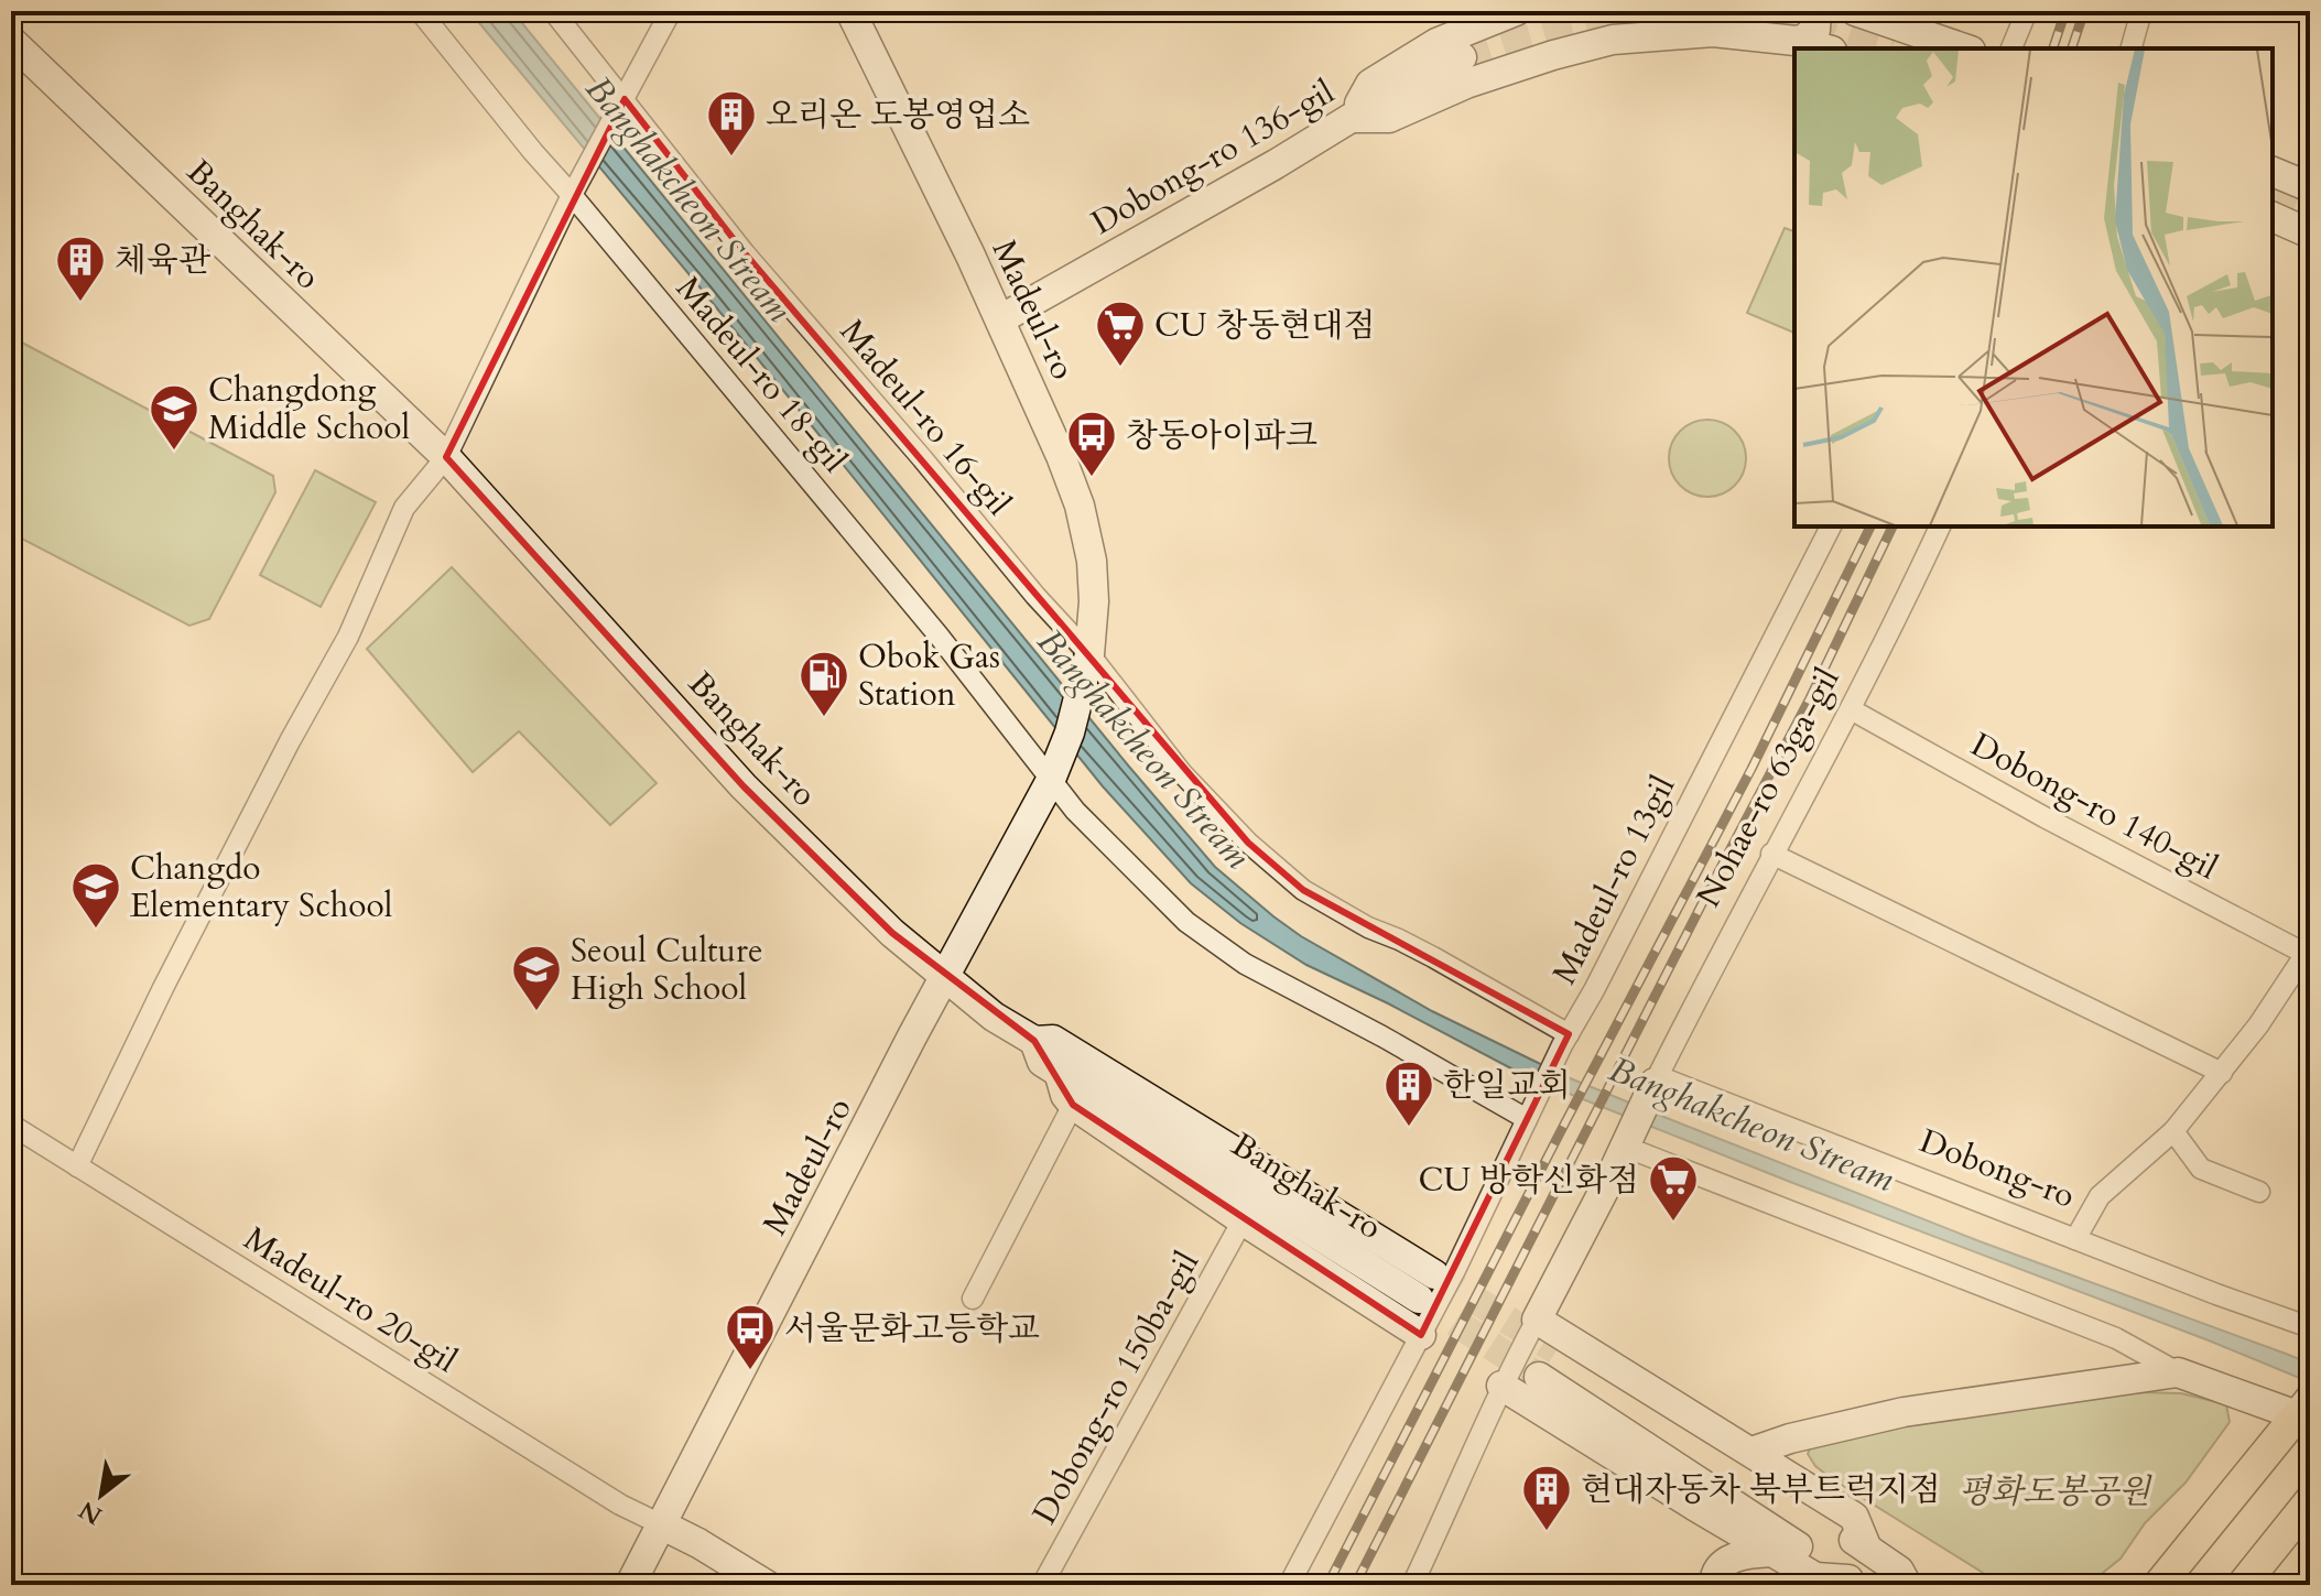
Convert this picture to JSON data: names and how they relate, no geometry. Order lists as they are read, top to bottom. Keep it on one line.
{"streets":{"main road":["Dobong-ro 136-gil","Banghak-ro","Madeul-ro"],"street":["Madeul-ro 18-gil","Madeul-ro 16-gil","Nohae-ro 63ga-gil","Dobong-ro 140-gil","Madeul-ro 13gil","Dobong-ro","Madeul-ro 20-gil","Dobong-ro 150ba-gil"]},"crossings":[["Dobong-ro 136-gil","Madeul-ro"],["Banghak-ro","Madeul-ro"],["Banghak-ro","Madeul-ro 13gil"],["Madeul-ro","Madeul-ro 18-gil"],["Madeul-ro","Madeul-ro 16-gil"],["Madeul-ro","Madeul-ro 20-gil"],["Nohae-ro 63ga-gil","Dobong-ro 140-gil"],["Nohae-ro 63ga-gil","Dobong-ro"]],"water":["Banghakcheon Stream"],"parks":["평화도봉공원"],"places":{"building":["오리온 도봉영업소","체육관","한일교회","현대자동차 북부트럭지점"],"supermarket":["CU 창동현대점","CU 방학신화점"],"school or university":["Changdong Middle School","Changdo Elementary School","Seoul Culture High School"],"bus stop":["창동아이파크","서울문화고등학교"],"fuel station":["Obok Gas Station"]},"north":"bottom left"}
